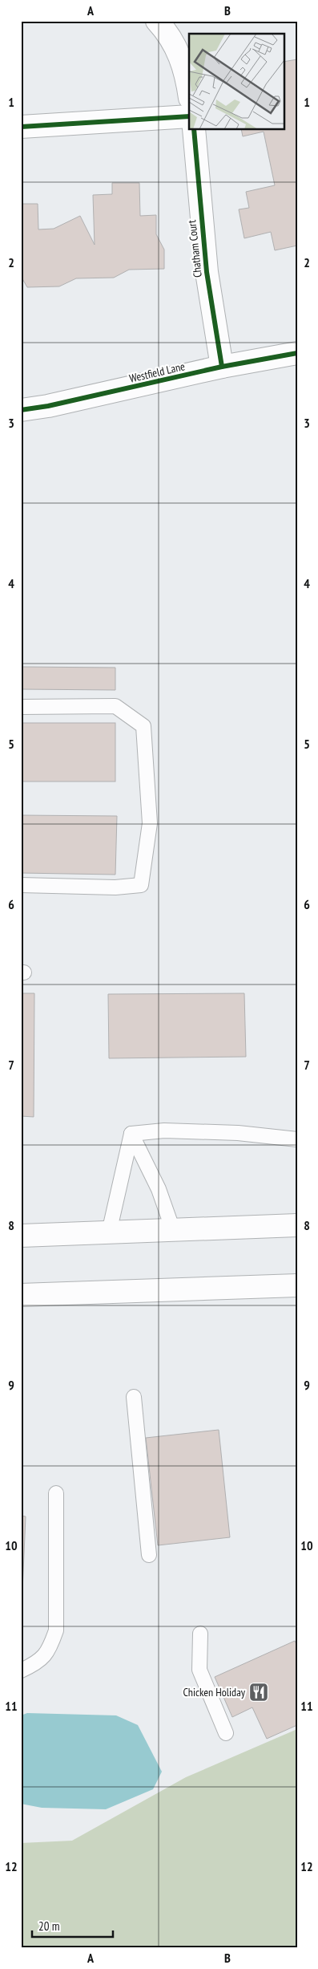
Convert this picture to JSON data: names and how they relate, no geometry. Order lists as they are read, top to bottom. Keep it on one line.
{"streets":{"main road":["Chatham Court","Westfield Lane"]},"crossings":[["Chatham Court","Westfield Lane"]],"places":{"restaurant":["Chicken Holiday"]},"scale_bar":"20 m","grid":{"columns":["A","B"],"rows":["1","2","3","4","5","6","7","8","9","10","11","12"]}}
